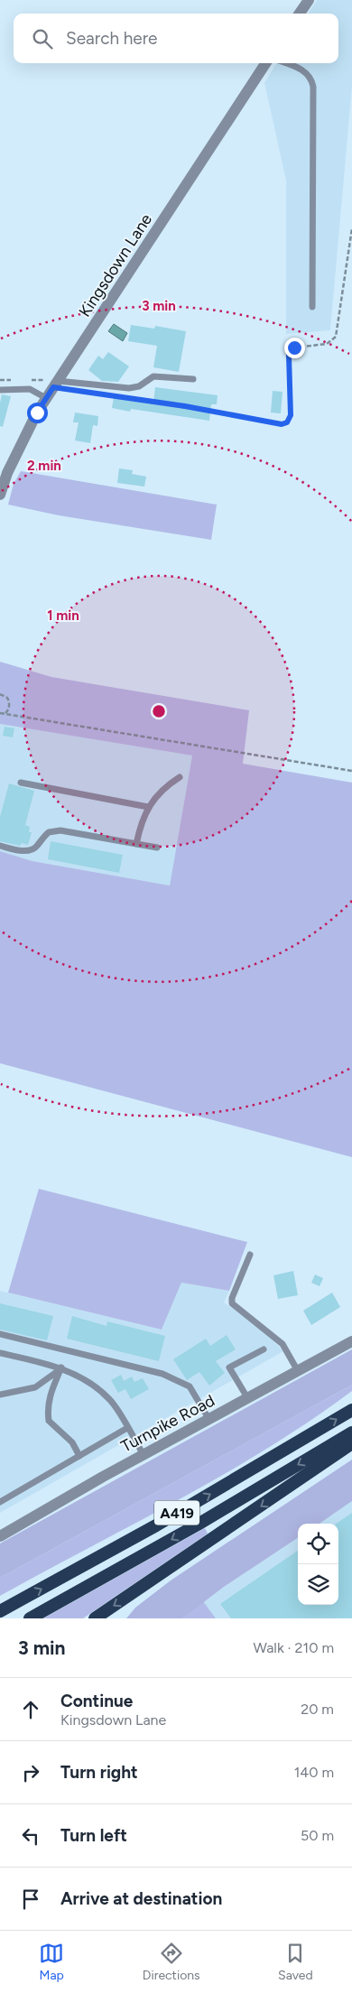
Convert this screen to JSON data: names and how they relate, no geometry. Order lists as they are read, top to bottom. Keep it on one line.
{"streets":{"highway":["A419"],"street":["Kingsdown Lane","Turnpike Road"]},"page":{"search":"Search here","heading":["3 min","Walk · 210 m"],"list":[["Continue","Kingsdown Lane","20 m"],["Turn right","140 m"],["Turn left","50 m"],"Arrive at destination"],"nav":["Map","Directions","Saved"]},"rings":["3 min","2 min","1 min"]}
